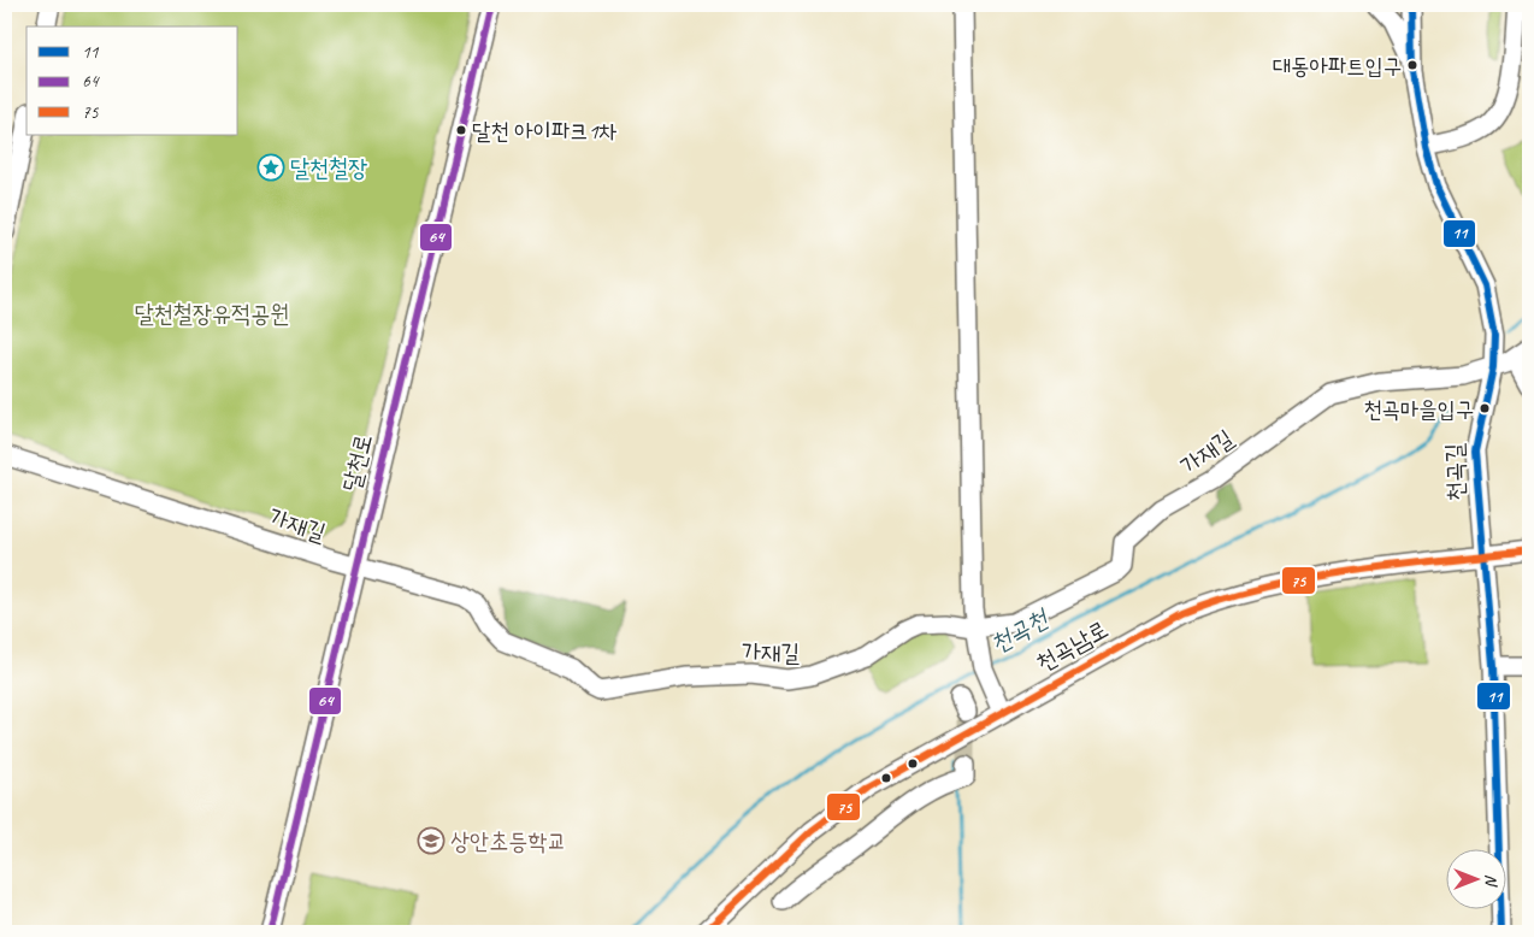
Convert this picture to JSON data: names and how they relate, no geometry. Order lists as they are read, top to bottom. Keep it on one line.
{"streets":{"street":["가재길","달천로","천곡길","천곡남로"]},"crossings":[["가재길","달천로"],["가재길","천곡길"],["천곡길","천곡남로"]],"water":["천곡천"],"parks":["달천철장유적공원"],"places":{"other":["대동아파트입구","달천 아이파크1차","천곡마을입구"],"place":["달천철장"],"school or university":["상안초등학교"]},"lines":["transit line 11","transit line 64","transit line 75"],"legend":["11","64","75"],"north":"right"}
